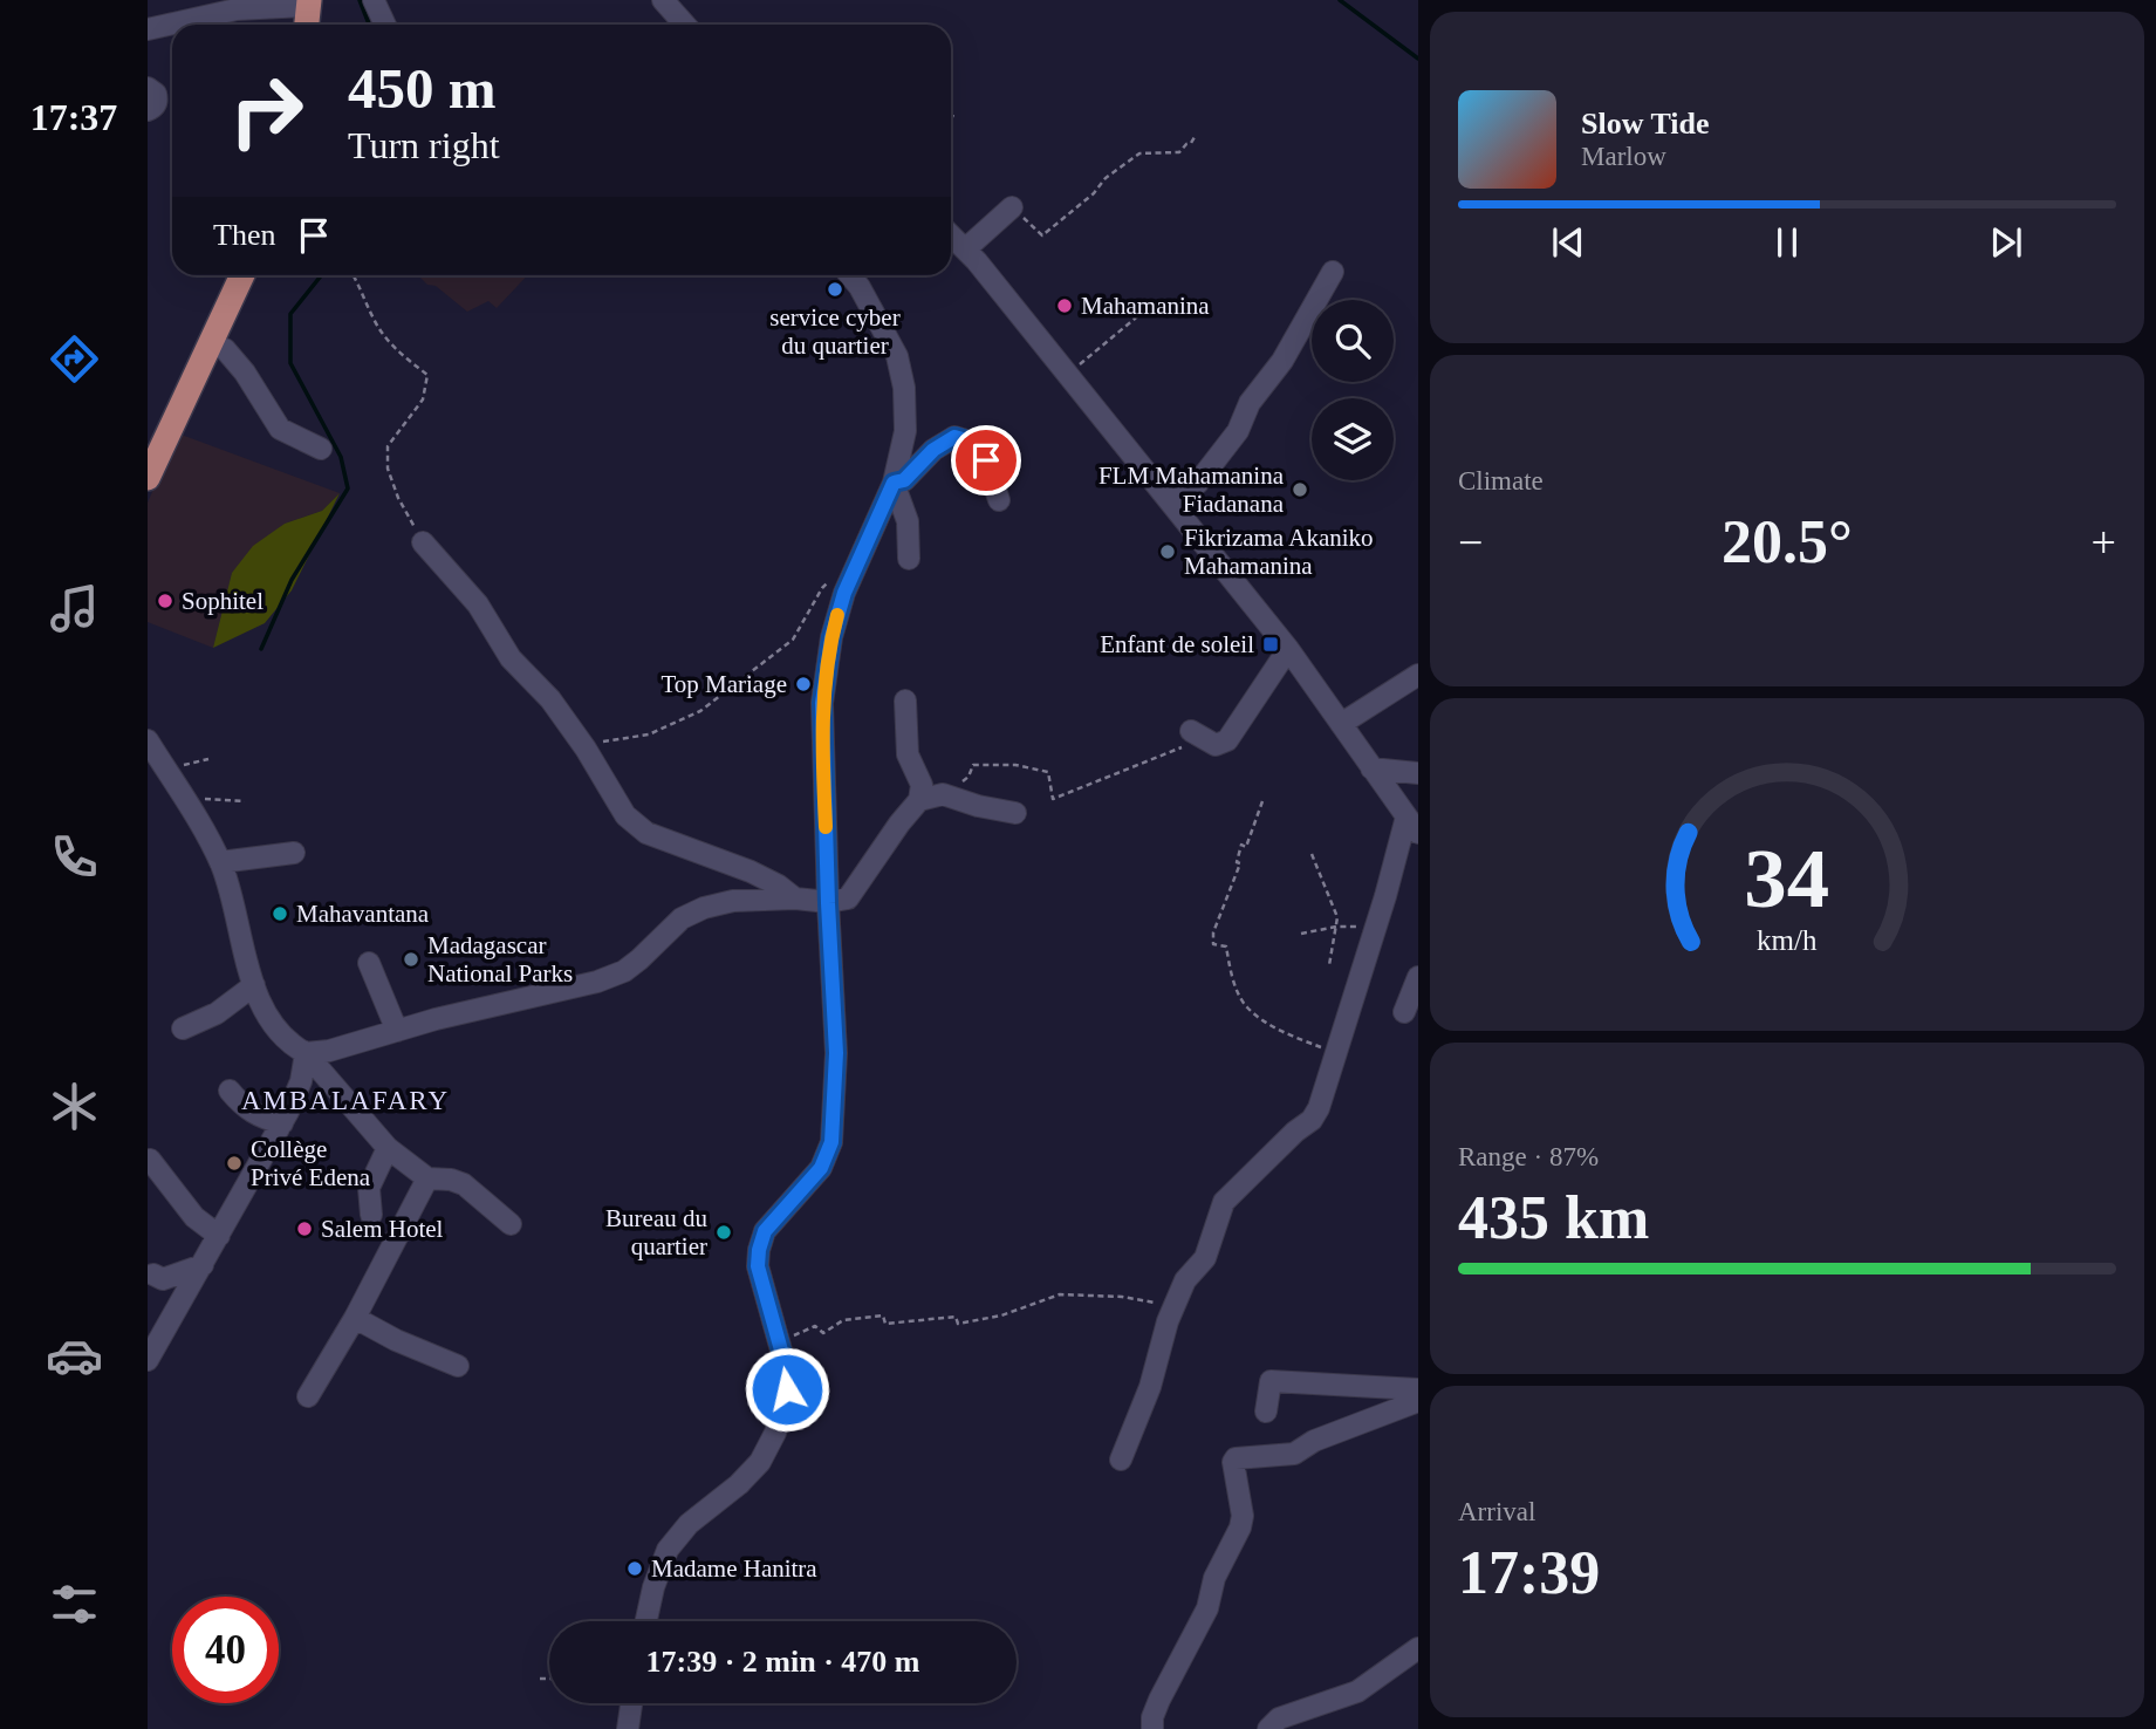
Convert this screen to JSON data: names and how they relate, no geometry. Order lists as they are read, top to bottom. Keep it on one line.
{"districts":["AMBALAFARY"],"places":{"other":["service cyber du quartier","Mahamanina","FLM Mahamanina Fiadanana","Fikrizama Akaniko Mahamanina","Sophitel","Top Mariage","Mahavantana","Madagascar National Parks","Collège Privé Edena","Salem Hotel","Bureau du quartier","Madame Hanitra"],"transit":["Enfant de soleil"]},"page":{"tabs":"17:37","turn":["450 m","Turn right"],"song":["Slow Tide","Marlow"],"then":"Then","tile":["Climate",["Range · 87%","435 km"],["Arrival","17:39"]],"heat":["−","20.5°","+"],"limit":"40","trip":"17:39 · 2 min · 470 m","gauge":["34","km/h"]}}
